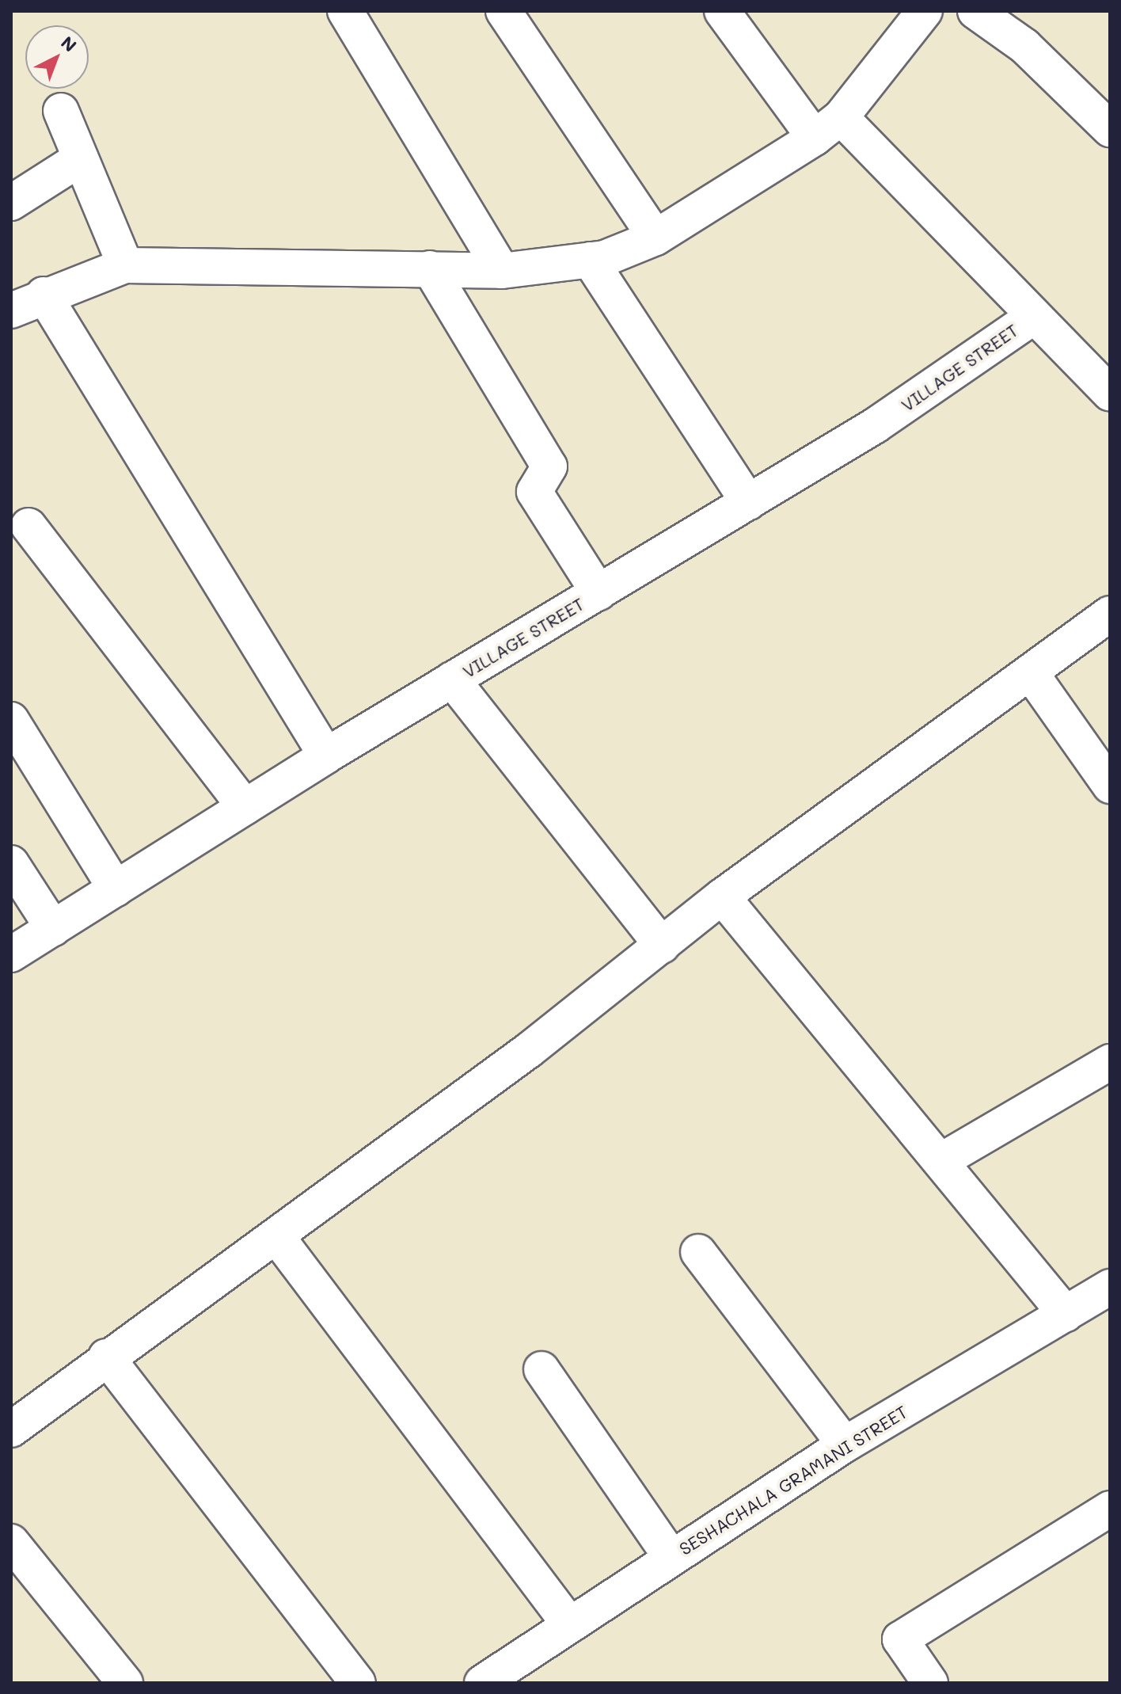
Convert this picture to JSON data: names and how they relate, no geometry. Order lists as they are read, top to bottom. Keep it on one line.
{"streets":{"street":["VILLAGE STREET","SESHACHALA GRAMANI STREET"]},"north":"top right"}
